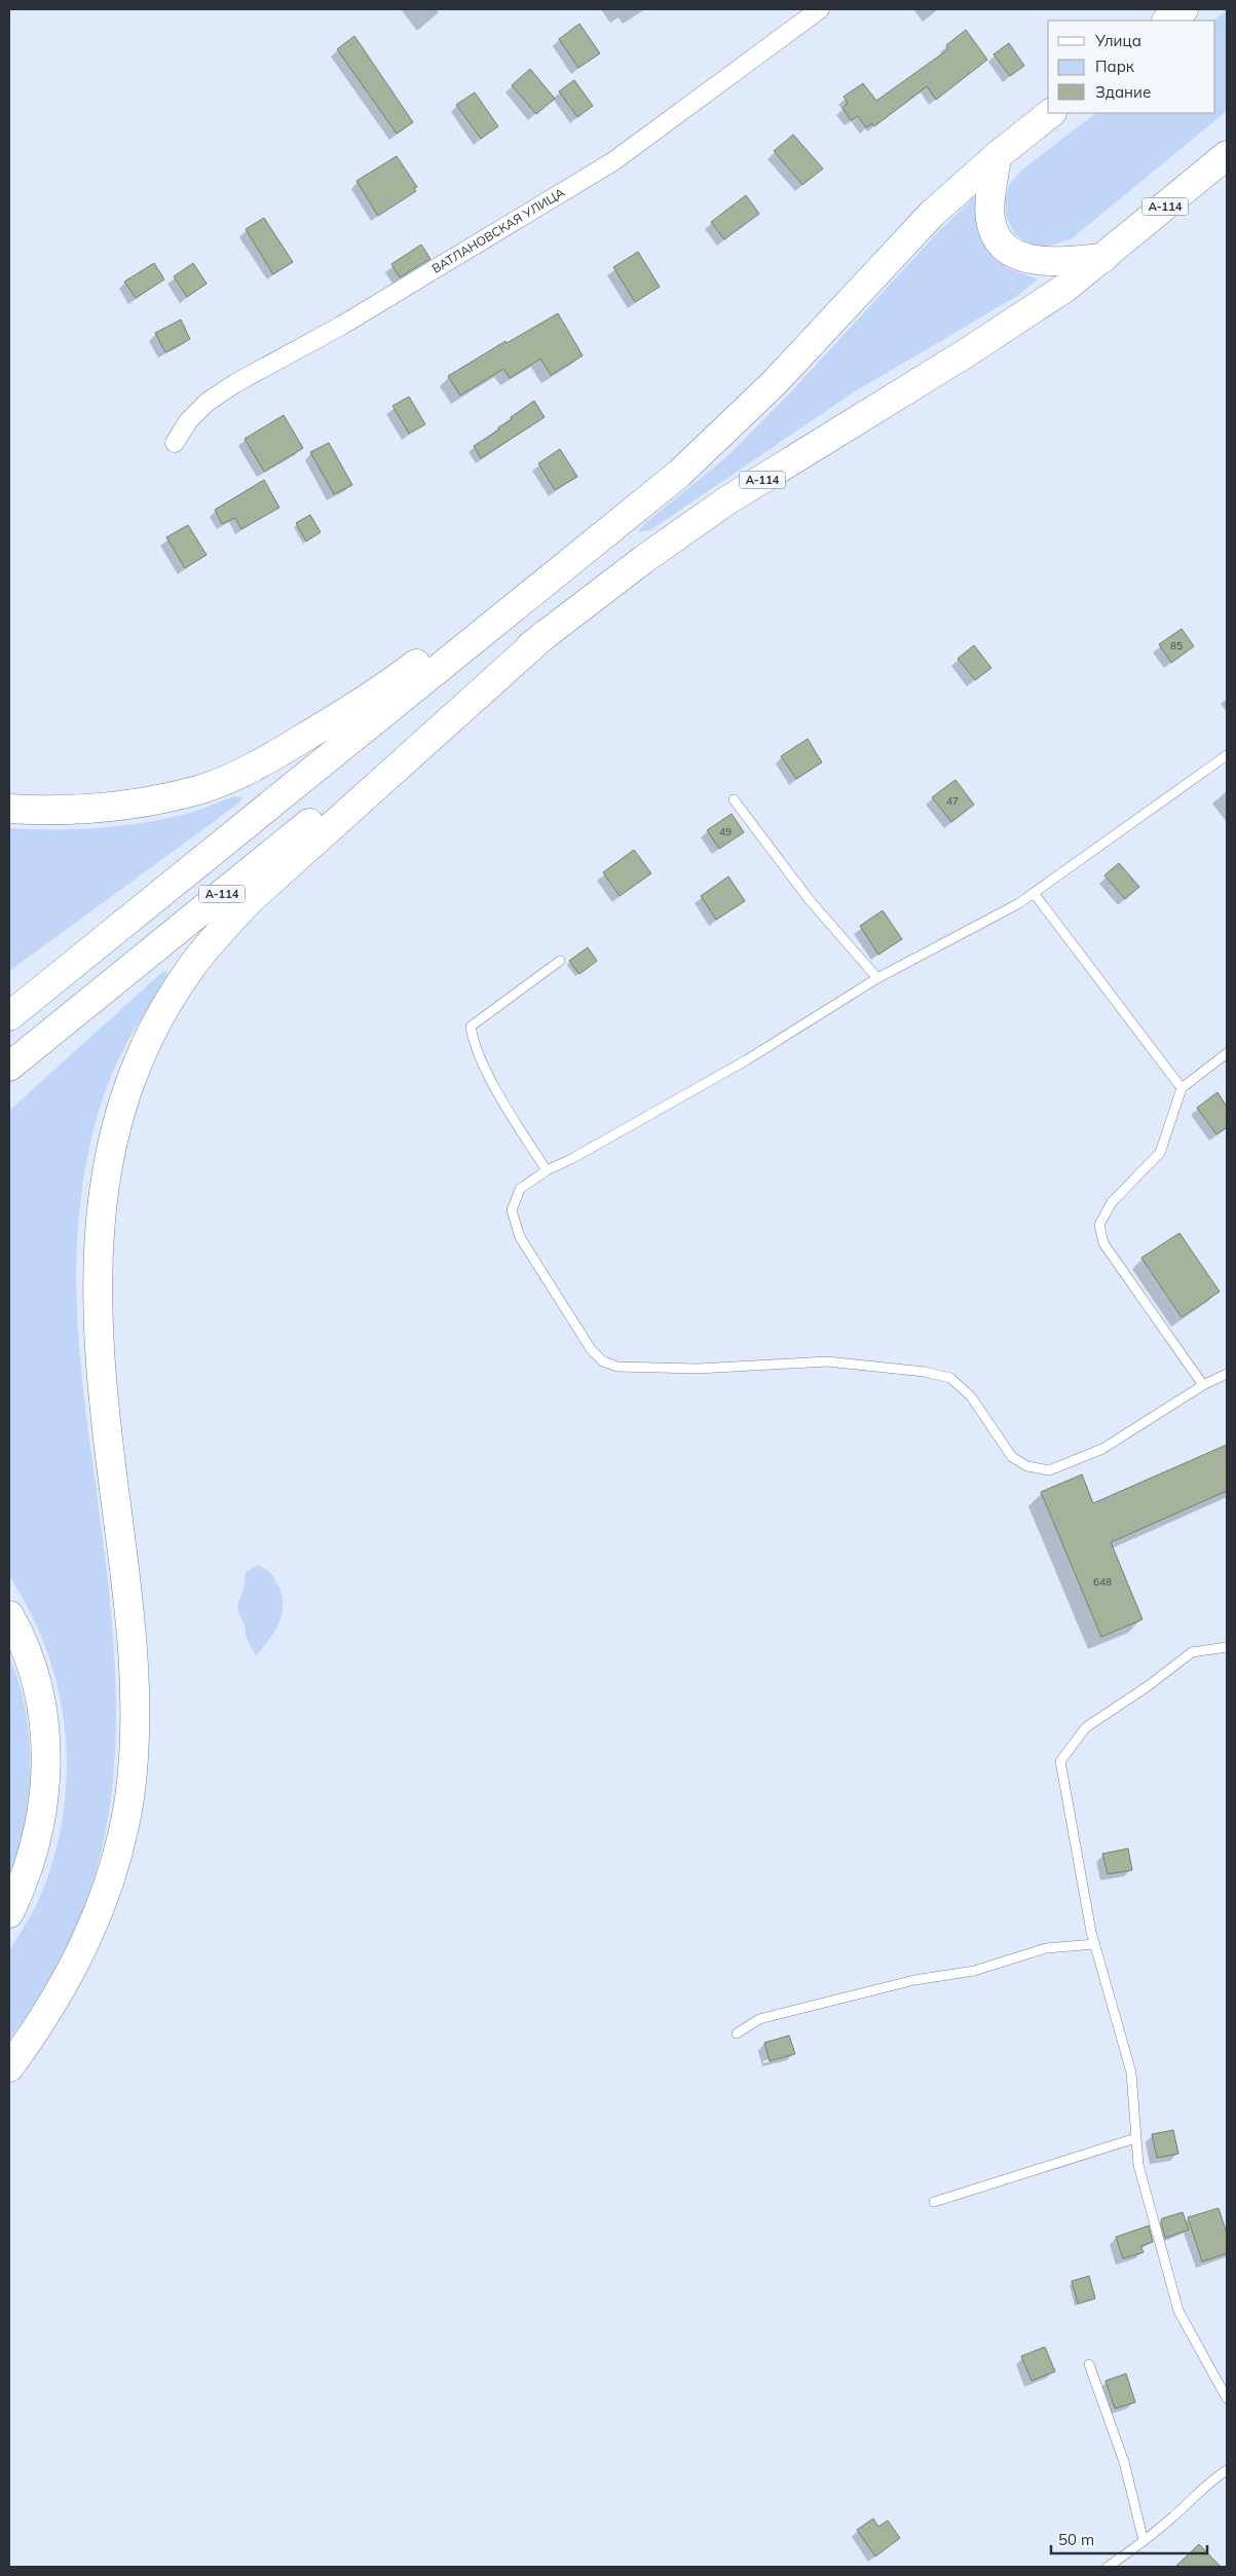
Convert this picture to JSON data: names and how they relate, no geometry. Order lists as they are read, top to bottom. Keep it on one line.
{"streets":{"main road":["А-114"],"street":["ВАТЛАНОВСКАЯ УЛИЦА"]},"house_numbers":["85","47","49","648"],"legend":["Улица","Парк","Здание"],"scale_bar":"50 m"}
